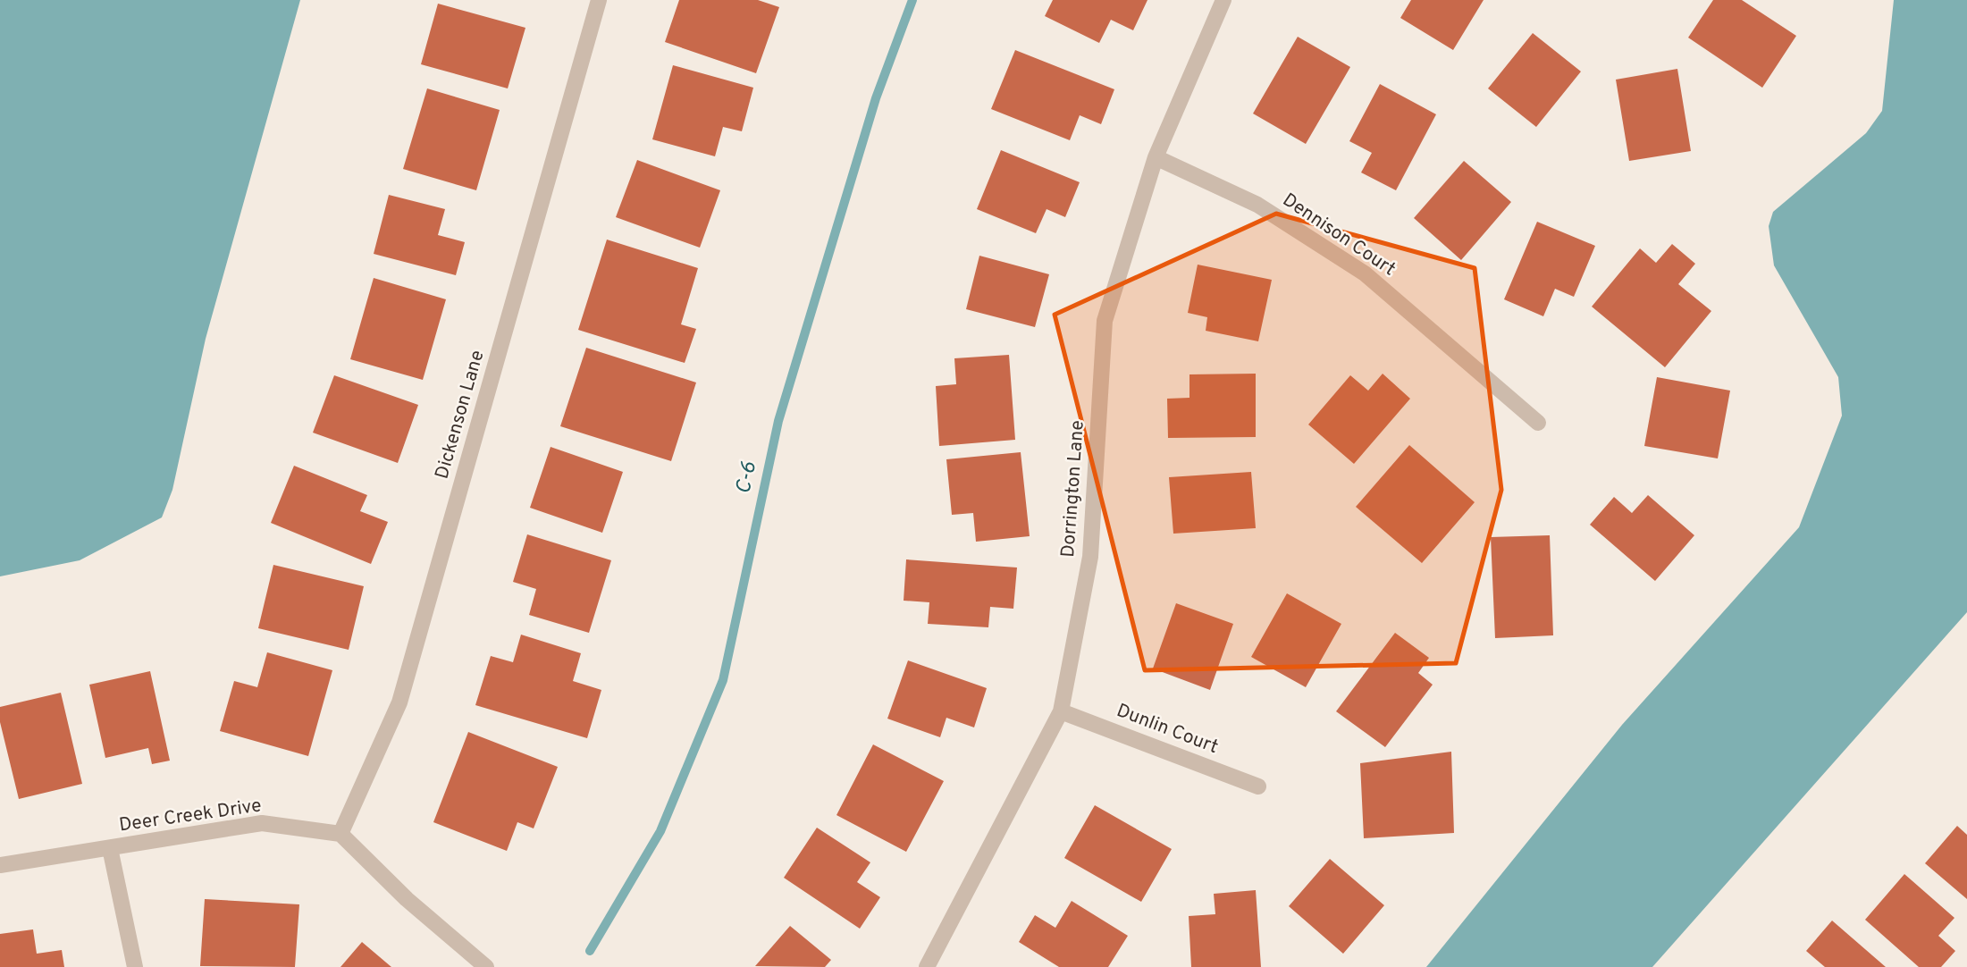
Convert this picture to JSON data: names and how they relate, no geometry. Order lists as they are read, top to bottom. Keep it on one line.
{"streets":{"street":["Dennison Court","Dickenson Lane","Dorrington Lane","Dunlin Court","Deer Creek Drive"]},"crossings":[["Dennison Court","Dorrington Lane"],["Dickenson Lane","Deer Creek Drive"],["Dorrington Lane","Dunlin Court"]],"water":["C-6"]}
